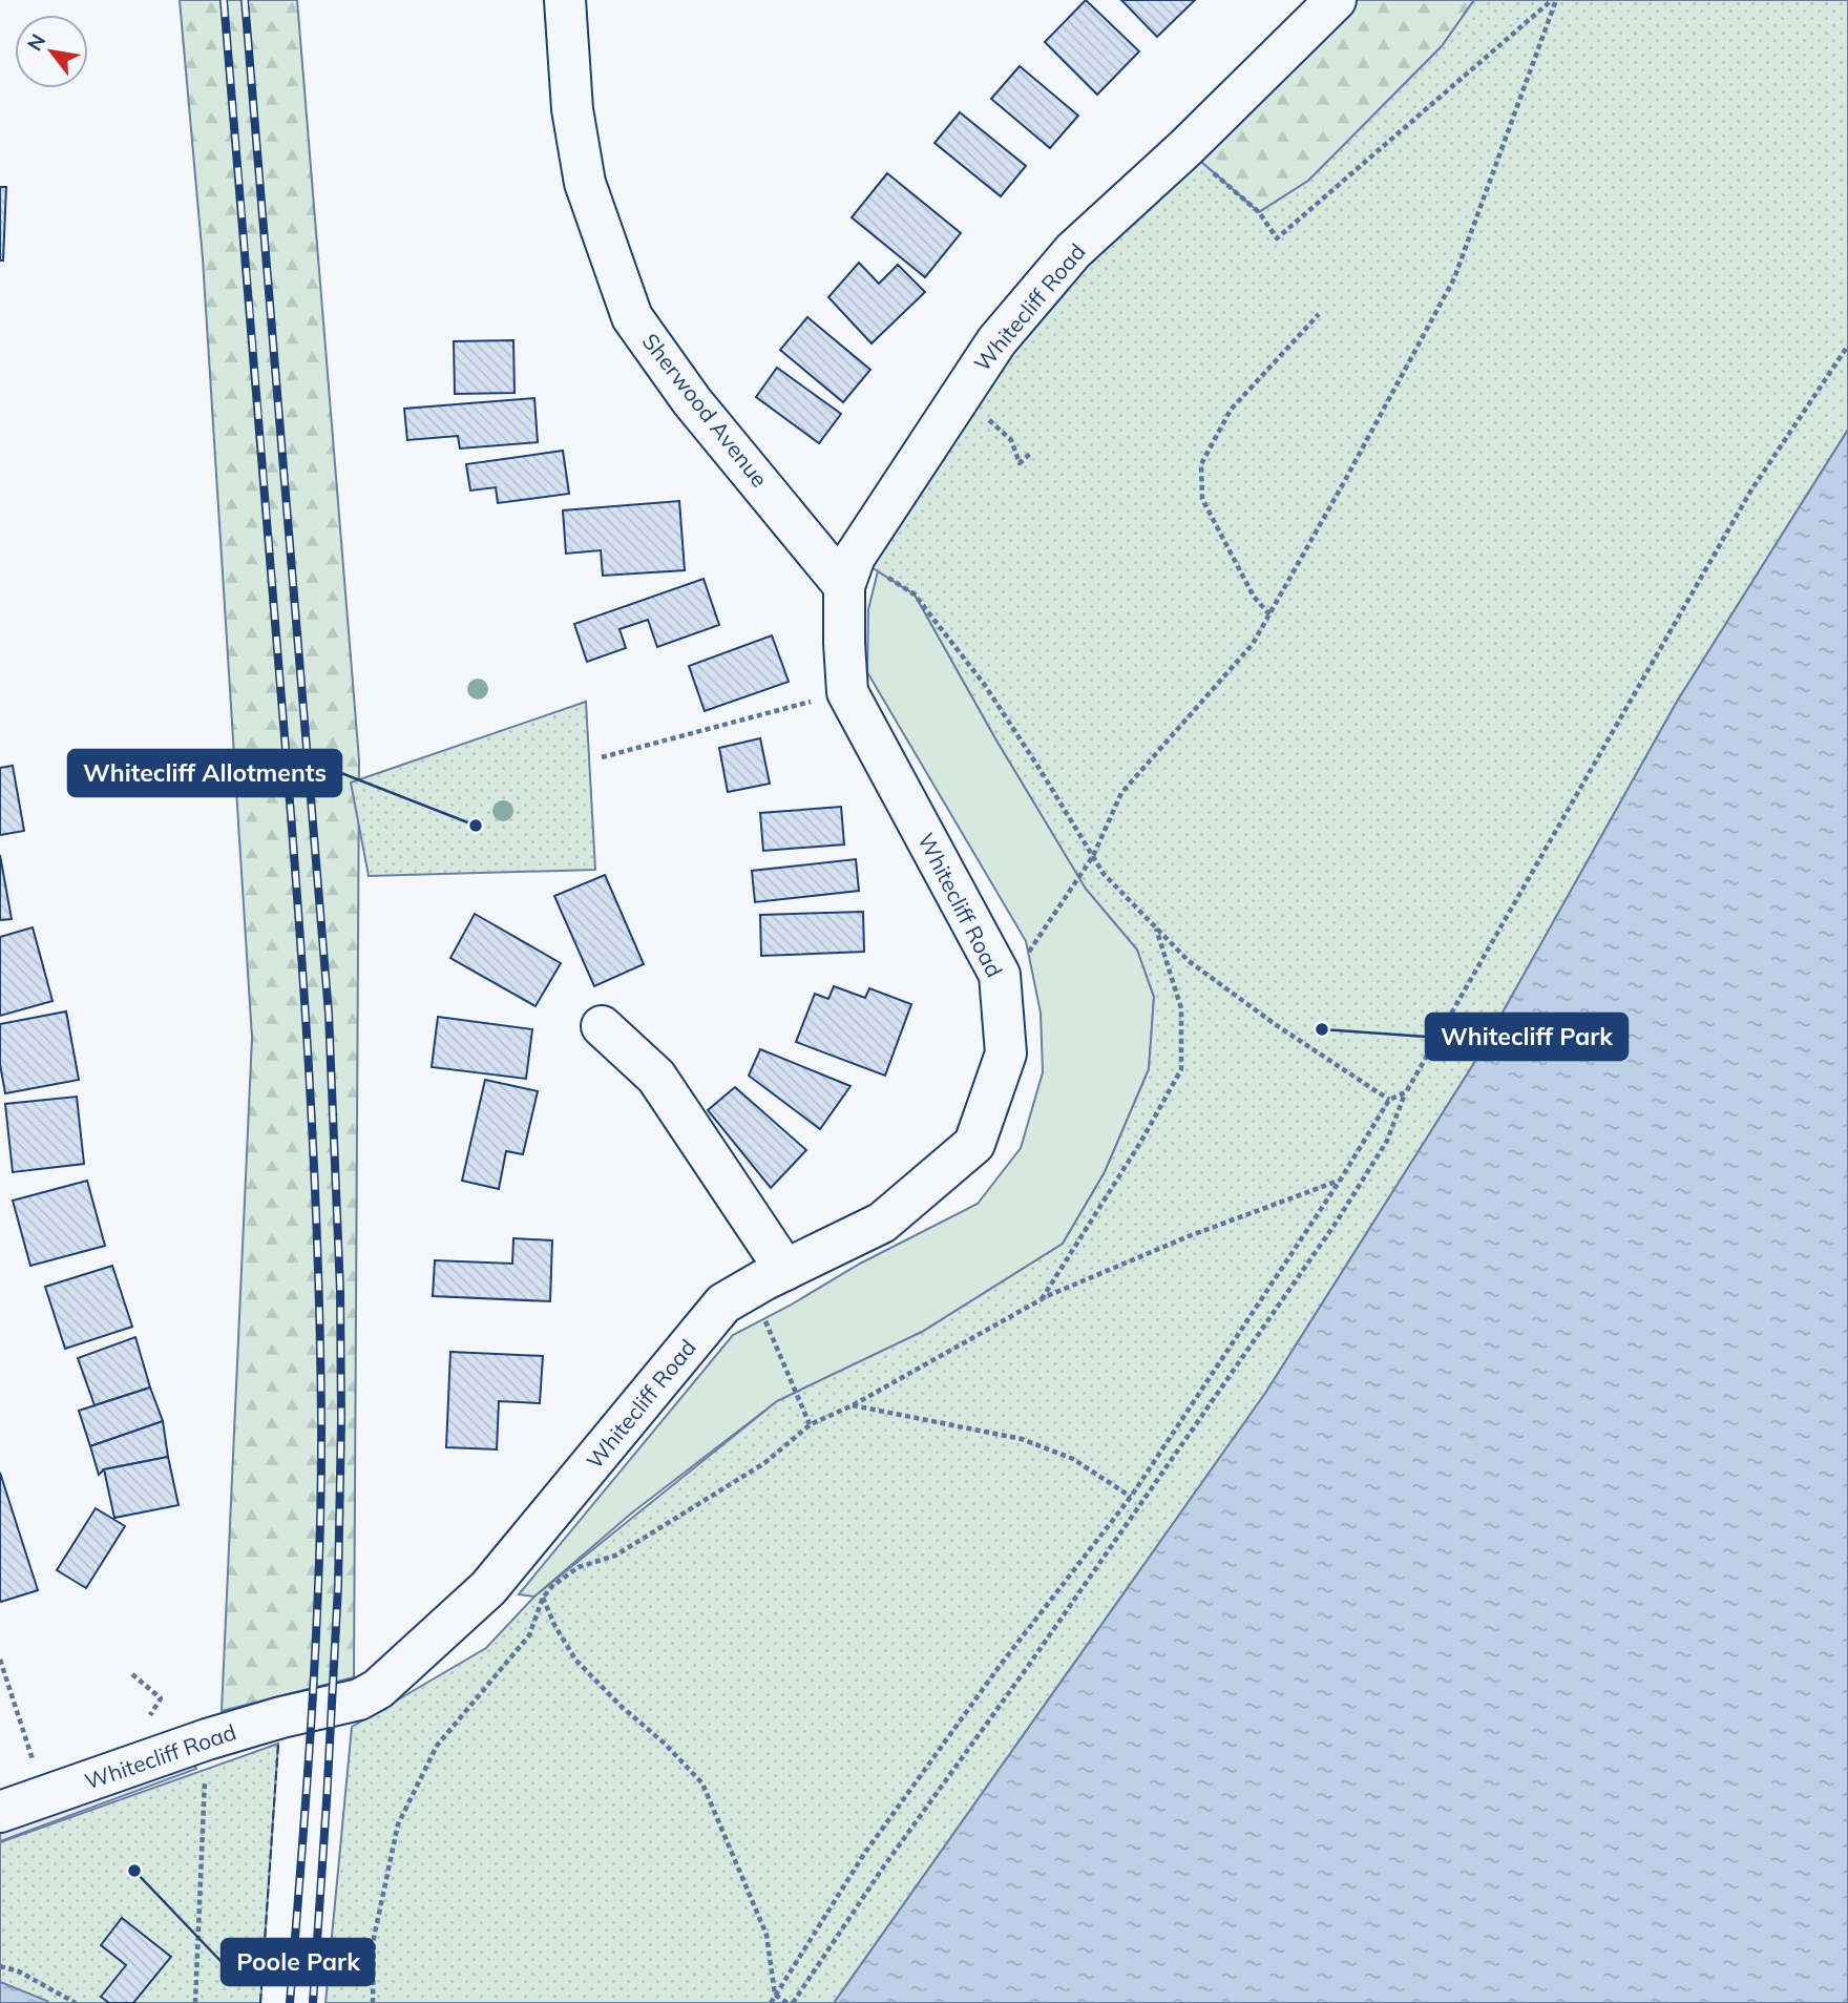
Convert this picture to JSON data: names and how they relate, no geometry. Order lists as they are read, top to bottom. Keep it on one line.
{"streets":{"street":["Whitecliff Road","Sherwood Avenue"]},"crossings":[["Whitecliff Road","Sherwood Avenue"]],"places":["Whitecliff Allotments","Whitecliff Park","Poole Park"],"north":"top left"}
